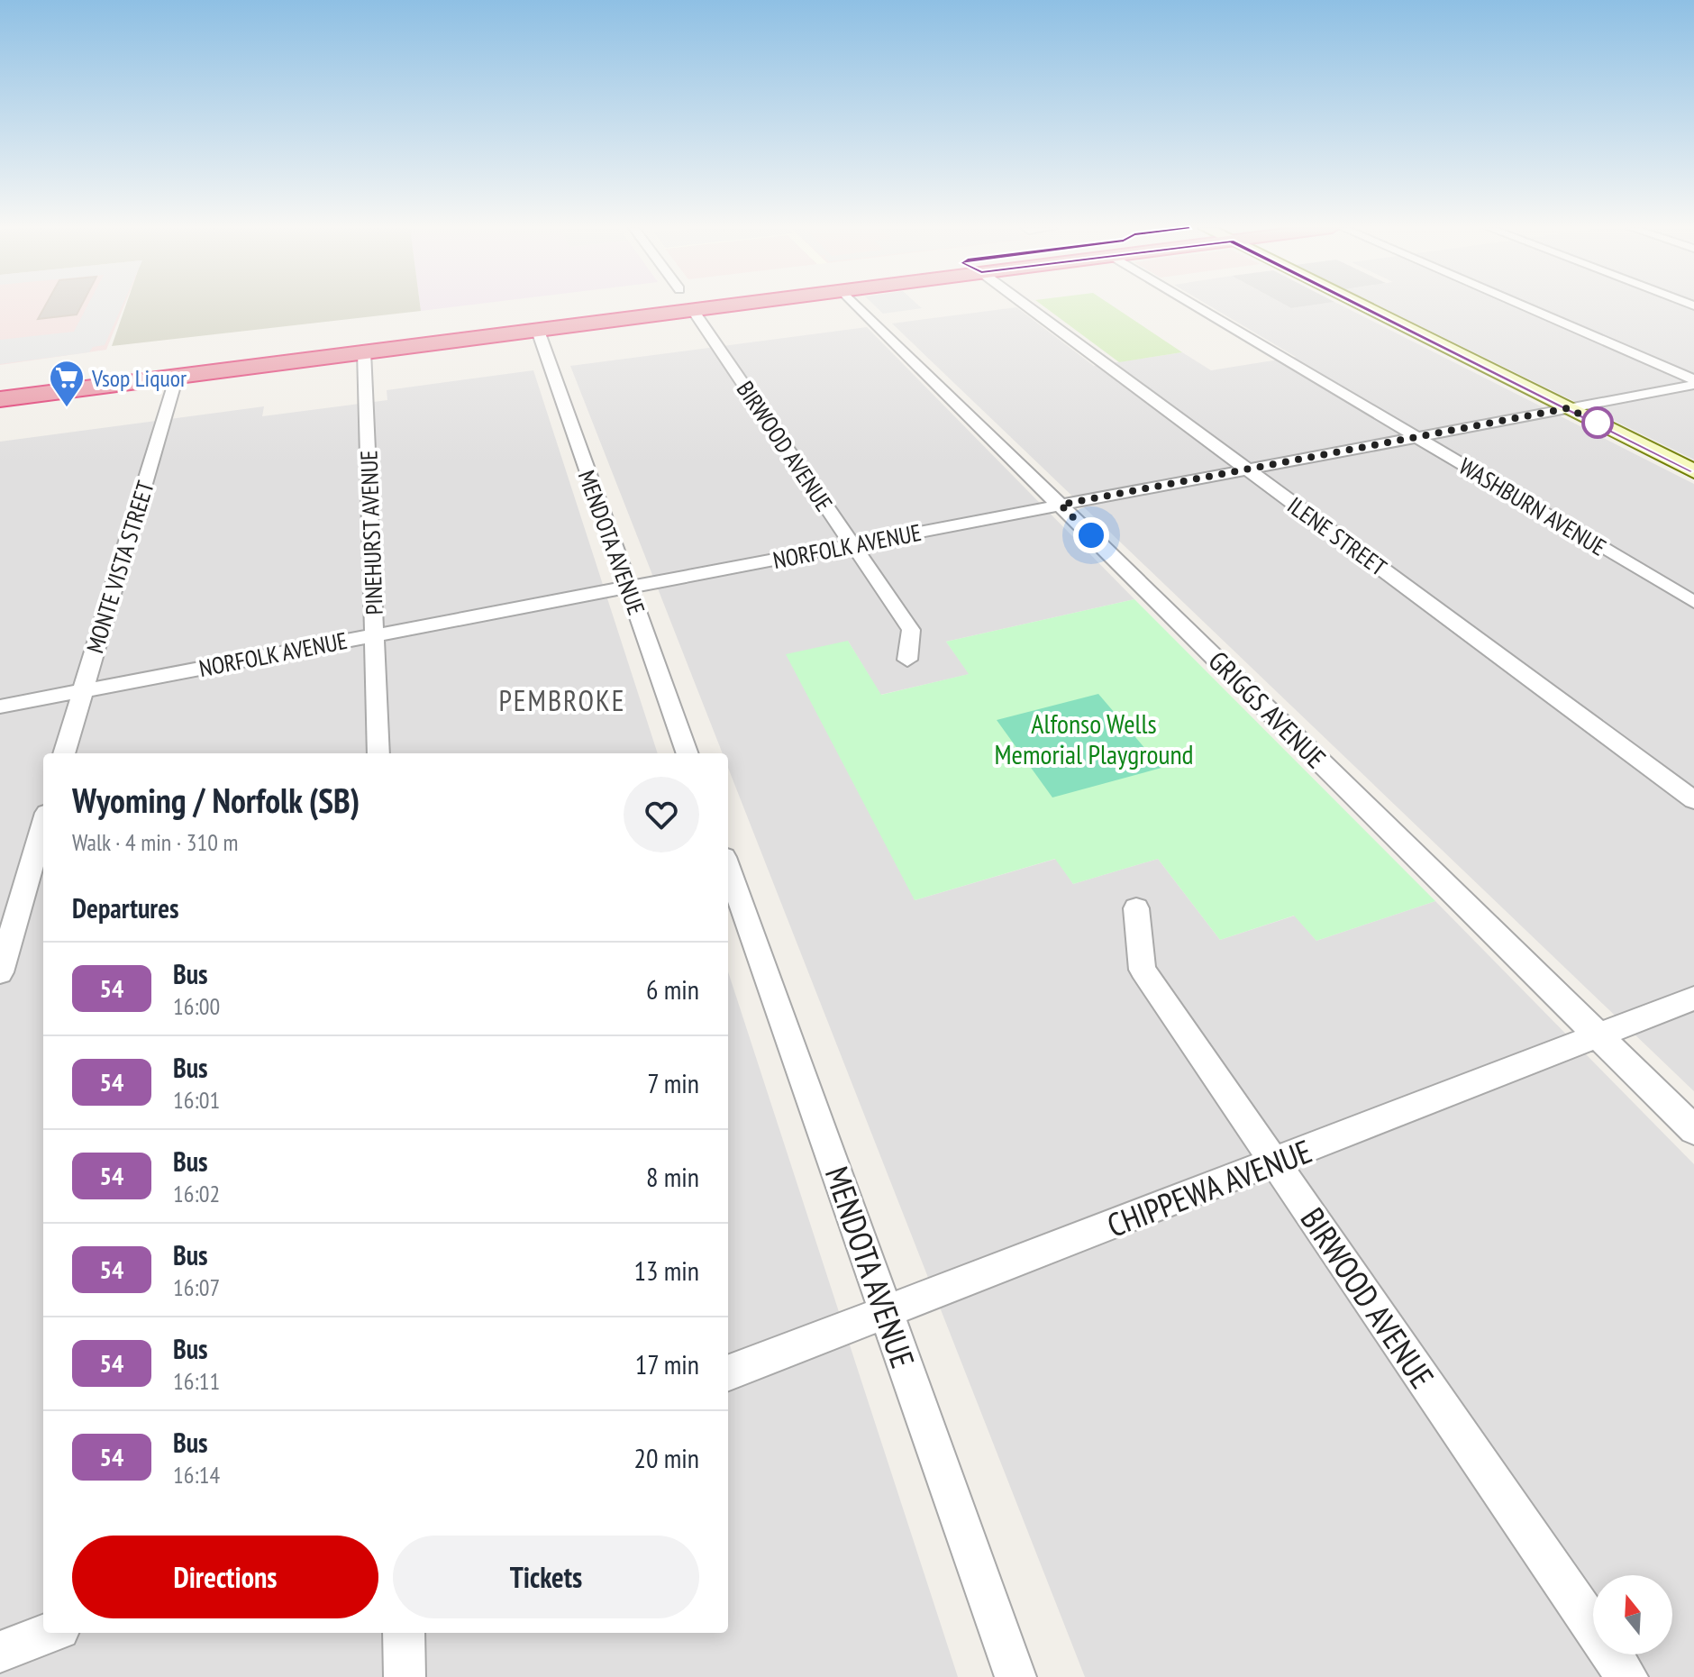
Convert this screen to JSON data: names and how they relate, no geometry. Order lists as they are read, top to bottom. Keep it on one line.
{"streets":{"street":["BIRWOOD AVENUE","WASHBURN AVENUE","PINEHURST AVENUE","ILENE STREET","MENDOTA AVENUE","NORFOLK AVENUE","MONTE VISTA STREET","GRIGGS AVENUE","CHIPPEWA AVENUE"]},"crossings":[["BIRWOOD AVENUE","NORFOLK AVENUE"],["BIRWOOD AVENUE","CHIPPEWA AVENUE"],["WASHBURN AVENUE","NORFOLK AVENUE"],["PINEHURST AVENUE","NORFOLK AVENUE"],["ILENE STREET","NORFOLK AVENUE"],["MENDOTA AVENUE","NORFOLK AVENUE"],["MENDOTA AVENUE","CHIPPEWA AVENUE"],["NORFOLK AVENUE","MONTE VISTA STREET"],["NORFOLK AVENUE","GRIGGS AVENUE"],["GRIGGS AVENUE","CHIPPEWA AVENUE"]],"districts":["PEMBROKE"],"parks":["Alfonso Wells Memorial Playground"],"places":{"supermarket":["Vsop Liquor"]},"lines":["bus line 54"],"north":"top","page":{"heading":[["Wyoming / Norfolk (SB)","Walk · 4 min · 310 m"],"Departures"],"list":[{"mark":"54","name":"Bus","note":"16:00","value":"6 min"},{"mark":"54","name":"Bus","note":"16:01","value":"7 min"},{"mark":"54","name":"Bus","note":"16:02","value":"8 min"},{"mark":"54","name":"Bus","note":"16:07","value":"13 min"},{"mark":"54","name":"Bus","note":"16:11","value":"17 min"},{"mark":"54","name":"Bus","note":"16:14","value":"20 min"}],"buttons":["Directions","Tickets"]}}
